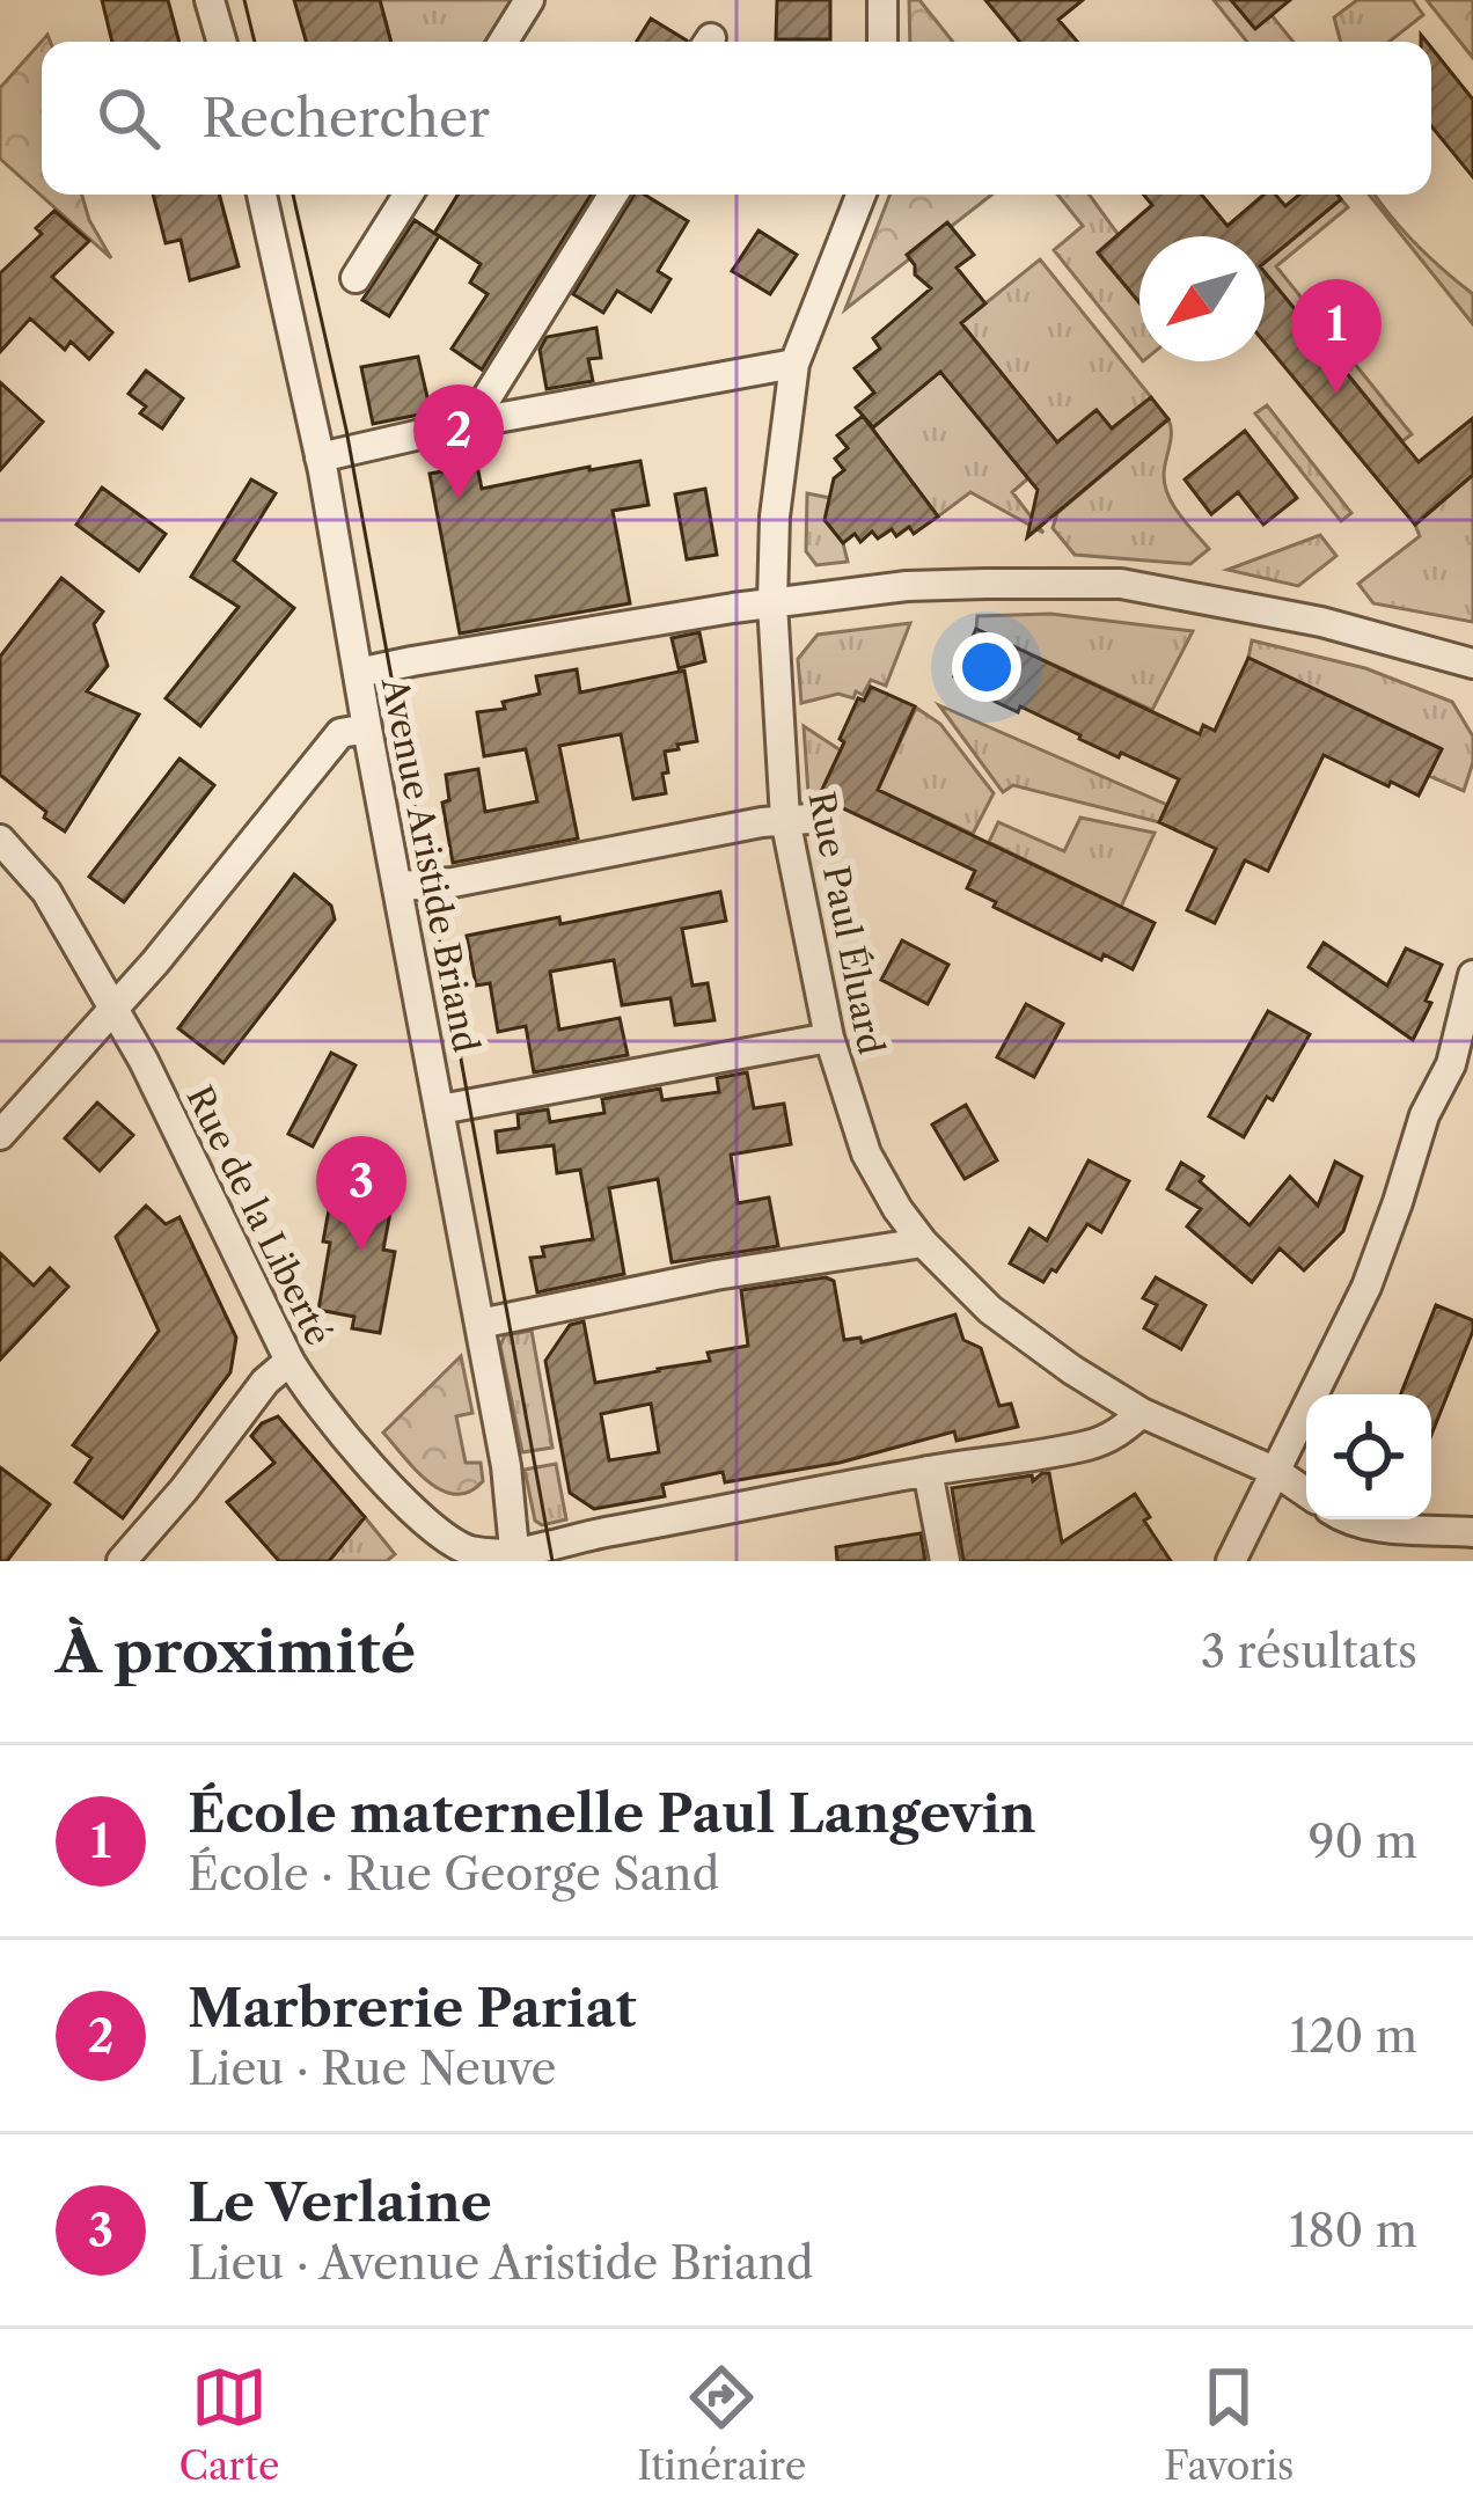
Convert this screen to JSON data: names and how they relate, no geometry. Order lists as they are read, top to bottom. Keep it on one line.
{"streets":{"street":["Avenue Aristide Briand","Rue Paul Éluard","Rue de la Liberté"]},"crossings":[["Avenue Aristide Briand","Rue de la Liberté"]],"north":"bottom left","page":{"search":"Rechercher","pins":["1","2","3"],"heading":["À proximité","3 résultats"],"list":[{"mark":"1","name":"École maternelle Paul Langevin","note":"École · Rue George Sand","value":"90 m"},{"mark":"2","name":"Marbrerie Pariat","note":"Lieu · Rue Neuve","value":"120 m"},{"mark":"3","name":"Le Verlaine","note":"Lieu · Avenue Aristide Briand","value":"180 m"}],"nav":["Carte","Itinéraire","Favoris"]}}
